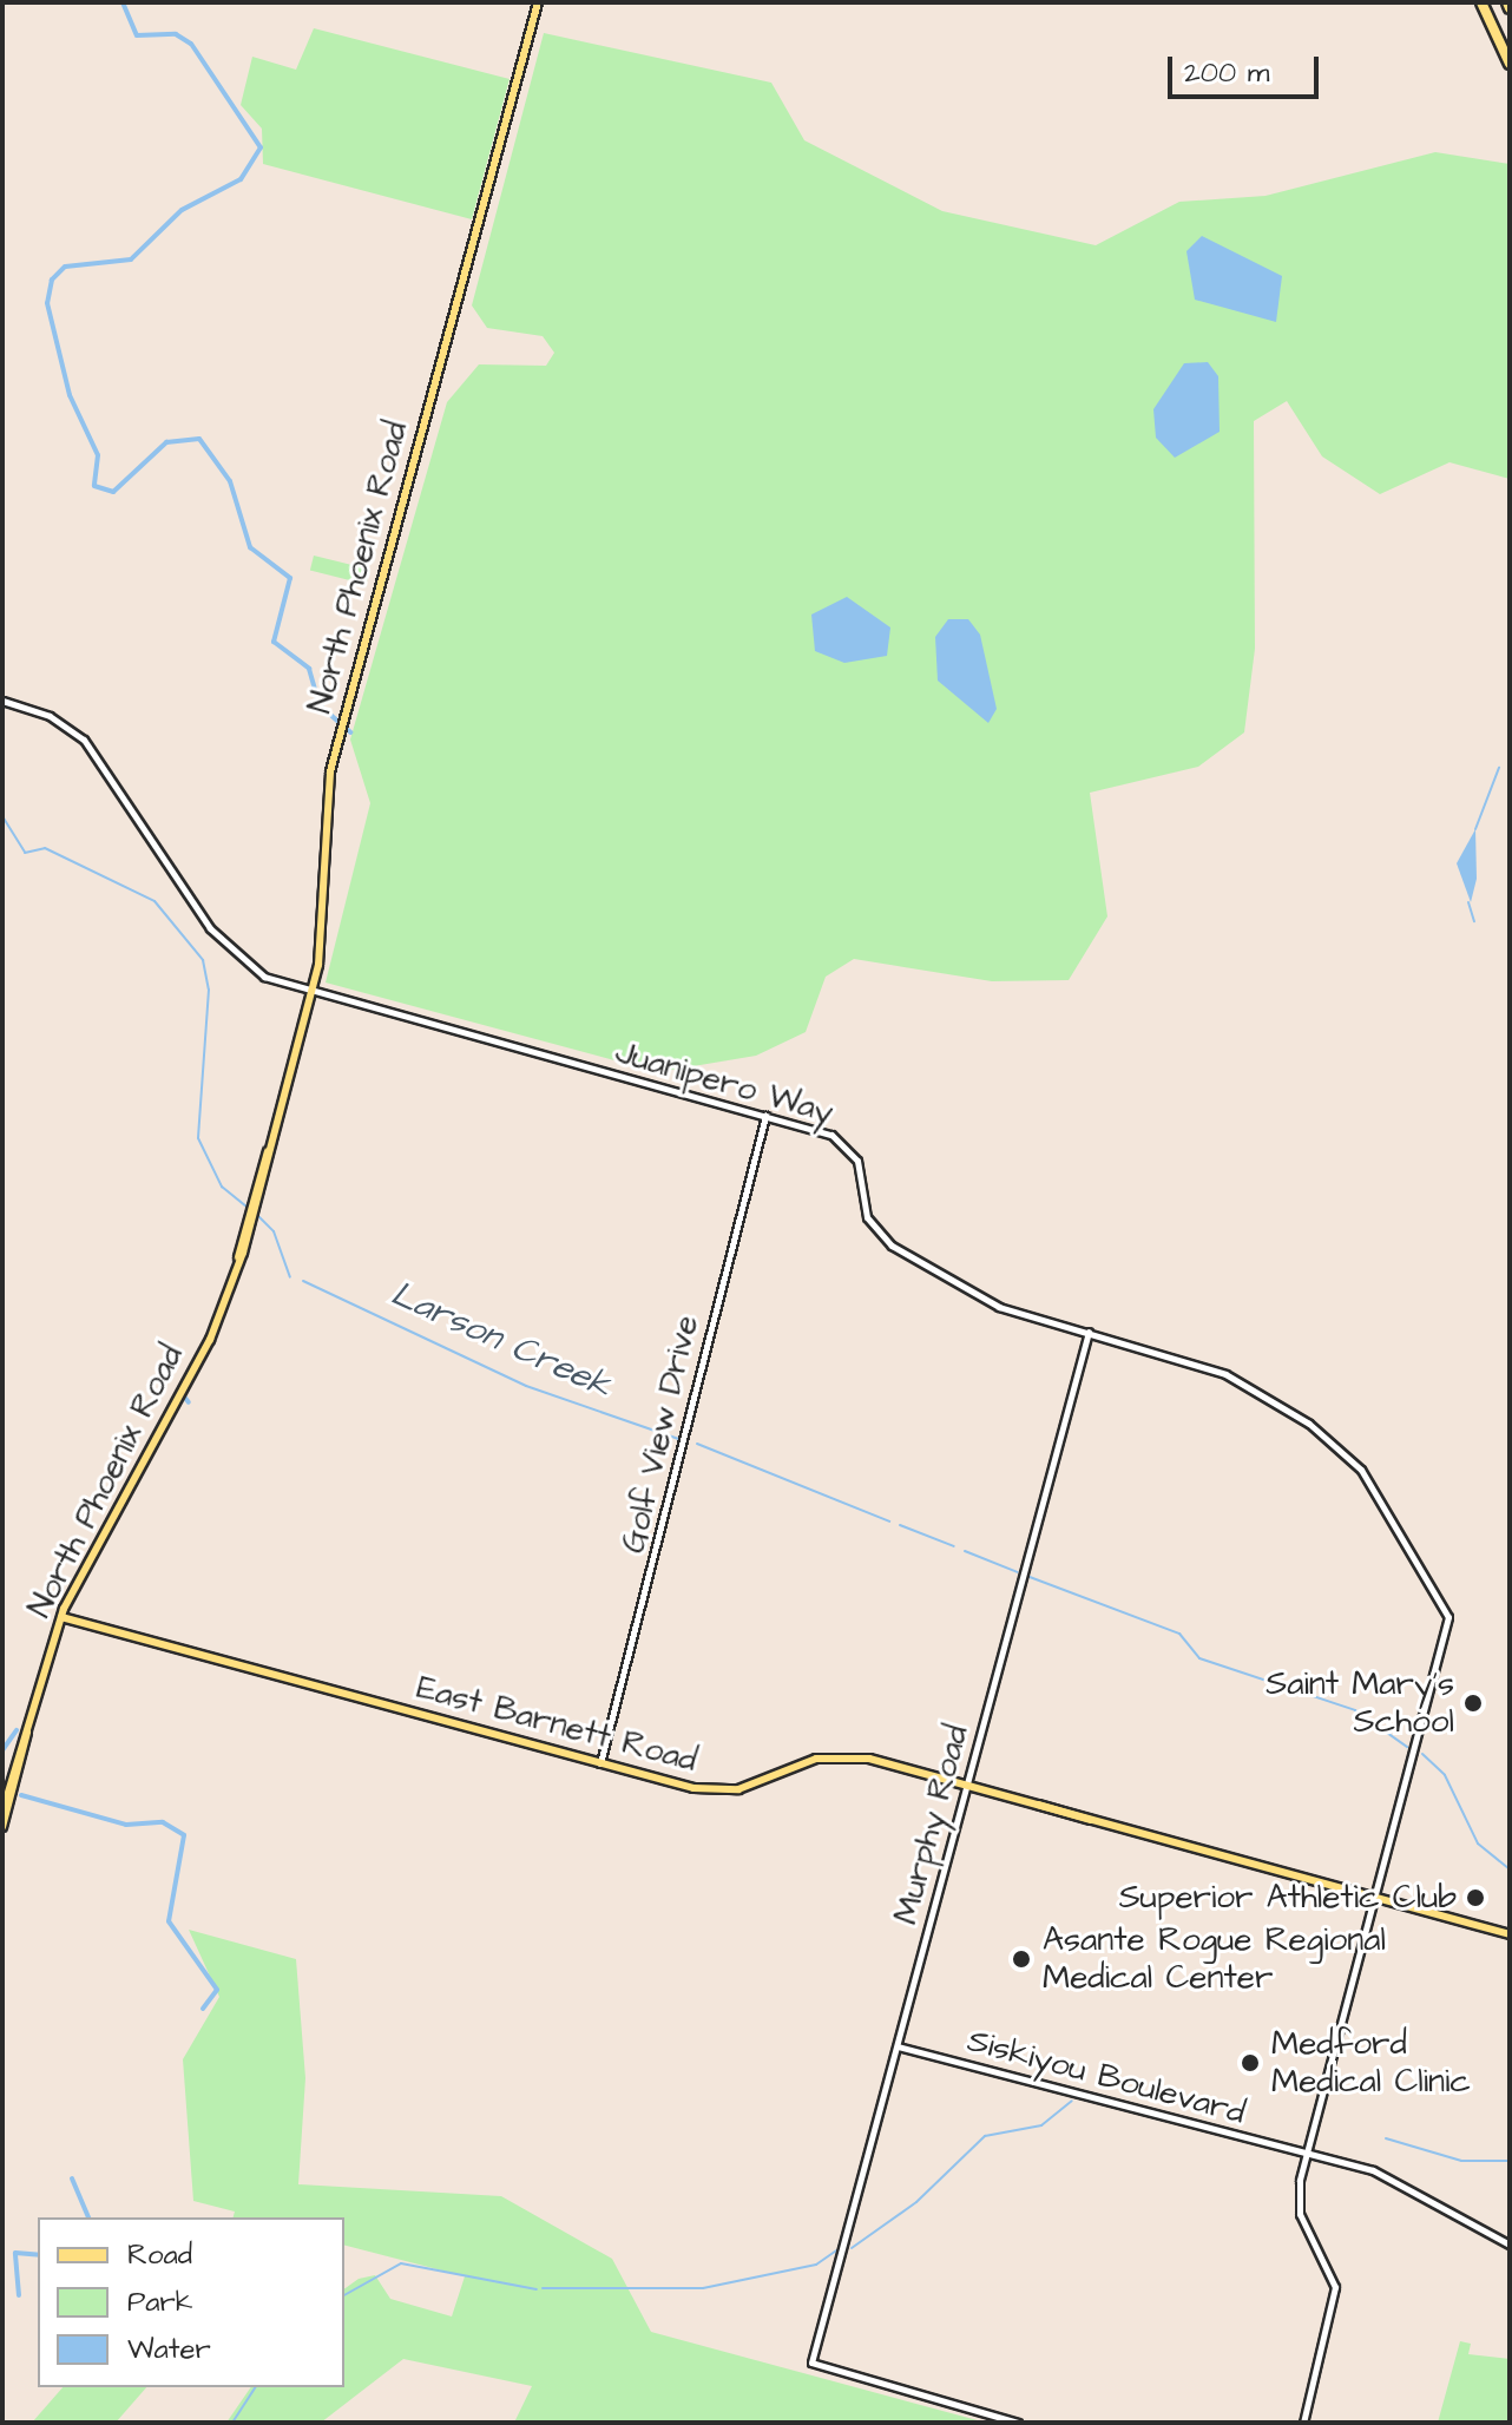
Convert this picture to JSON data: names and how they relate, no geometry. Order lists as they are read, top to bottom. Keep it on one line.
{"streets":{"main road":["North Phoenix Road","East Barnett Road"],"street":["Juanipero Way","Golf View Drive","Murphy Road","Siskiyou Boulevard"]},"crossings":[["North Phoenix Road","Juanipero Way"],["North Phoenix Road","East Barnett Road"],["Juanipero Way","Golf View Drive"],["Juanipero Way","East Barnett Road"],["Juanipero Way","Murphy Road"],["Golf View Drive","East Barnett Road"],["East Barnett Road","Murphy Road"],["Murphy Road","Siskiyou Boulevard"]],"water":["Larson Creek"],"places":["Saint Mary's School","Superior Athletic Club","Asante Rogue Regional Medical Center","Medford Medical Clinic"],"legend":["Road","Park","Water"],"scale_bar":"200 m"}
